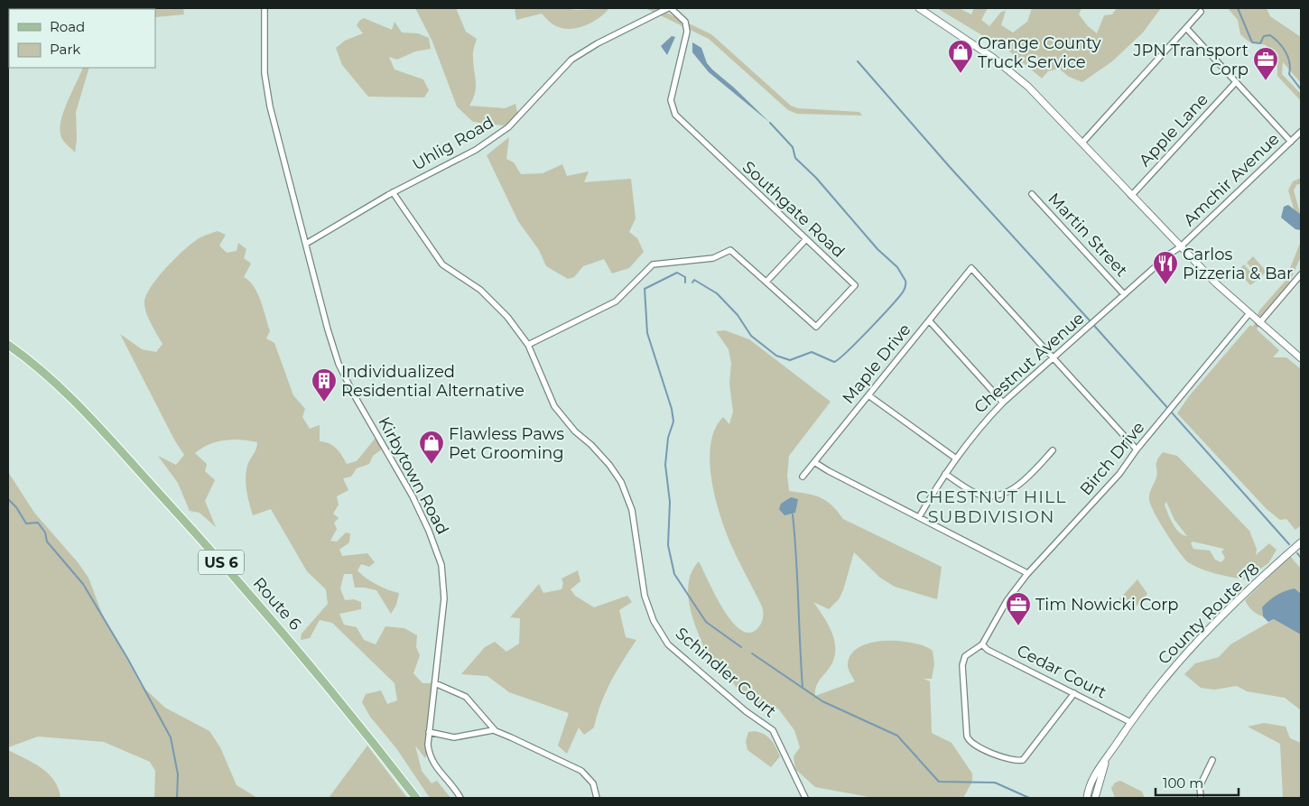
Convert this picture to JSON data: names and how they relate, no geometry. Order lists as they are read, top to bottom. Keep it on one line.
{"streets":{"main road":["US 6","Route 6"],"street":["Apple Lane","Uhlig Road","Amchir Avenue","Southgate Road","Martin Street","Chestnut Avenue","Maple Drive","Birch Drive","Kirbytown Road","County Route 78","Cedar Court","Schindler Court"]},"crossings":[["Uhlig Road","Southgate Road"],["Uhlig Road","Kirbytown Road"],["Uhlig Road","Schindler Court"],["Amchir Avenue","Chestnut Avenue"],["Southgate Road","Schindler Court"],["Martin Street","Chestnut Avenue"],["Chestnut Avenue","Maple Drive"],["Birch Drive","Cedar Court"],["County Route 78","Cedar Court"]],"districts":["CHESTNUT HILL SUBDIVISION"],"places":{"shop":["Orange County Truck Service","Flawless Paws Pet Grooming"],"office":["JPN Transport Corp","Tim Nowicki Corp"],"restaurant":["Carlos Pizzeria & Bar"],"building":["Individualized Residential Alternative"]},"legend":["Road","Park"],"scale_bar":"100 m"}
